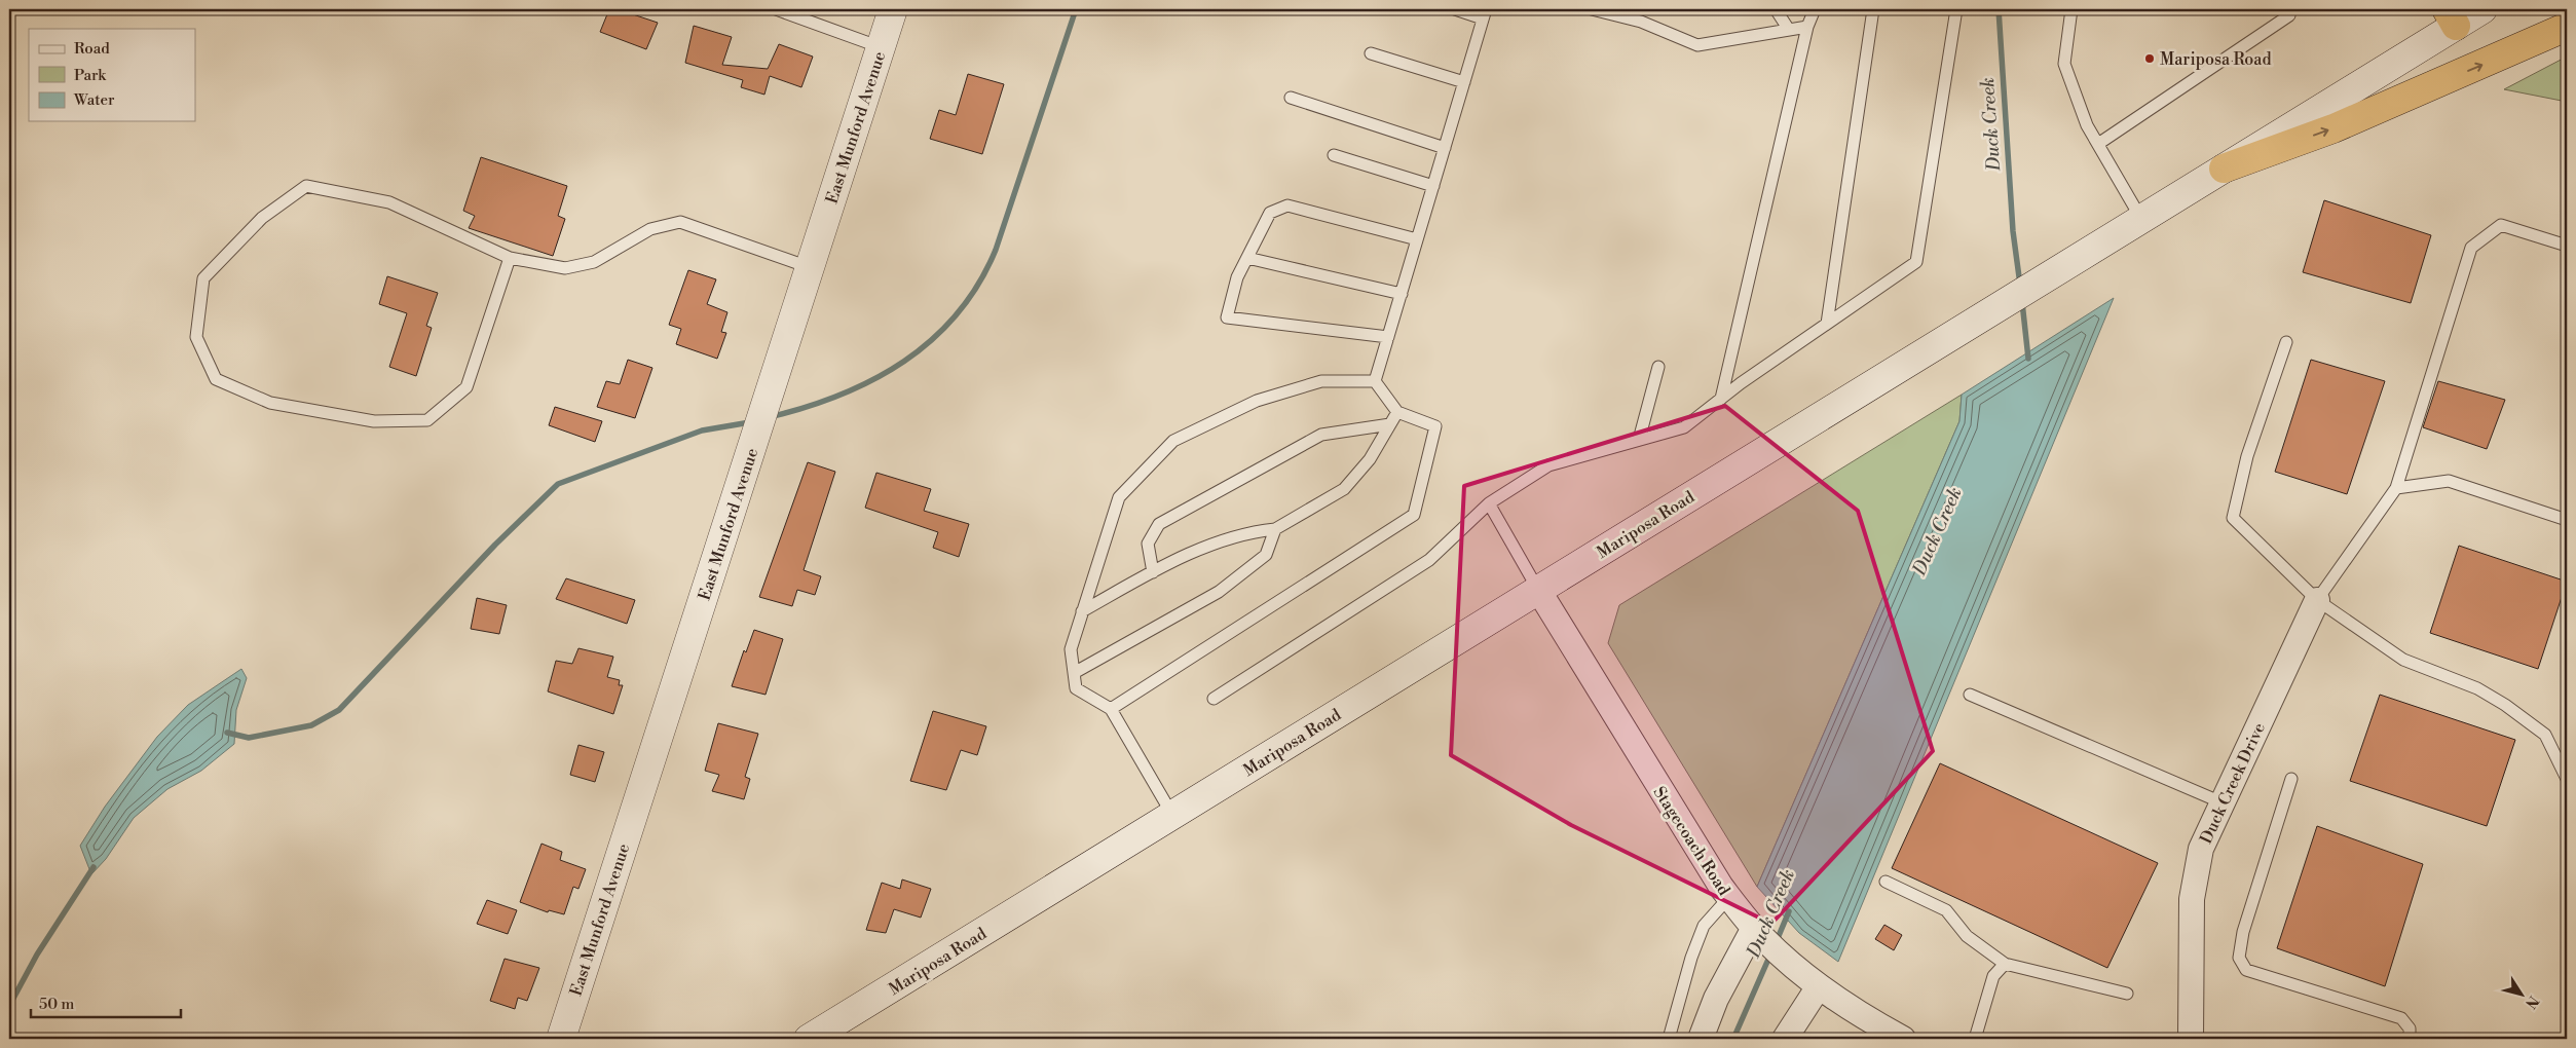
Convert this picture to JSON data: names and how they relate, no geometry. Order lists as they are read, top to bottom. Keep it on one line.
{"streets":{"main road":["East Munford Avenue","Mariposa Road"],"street":["Duck Creek Drive","Stagecoach Road"]},"crossings":[["Mariposa Road","Stagecoach Road"]],"water":["Duck Creek"],"places":["Mariposa Road"],"legend":["Road","Park","Water"],"scale_bar":"50 m","north":"bottom right"}
